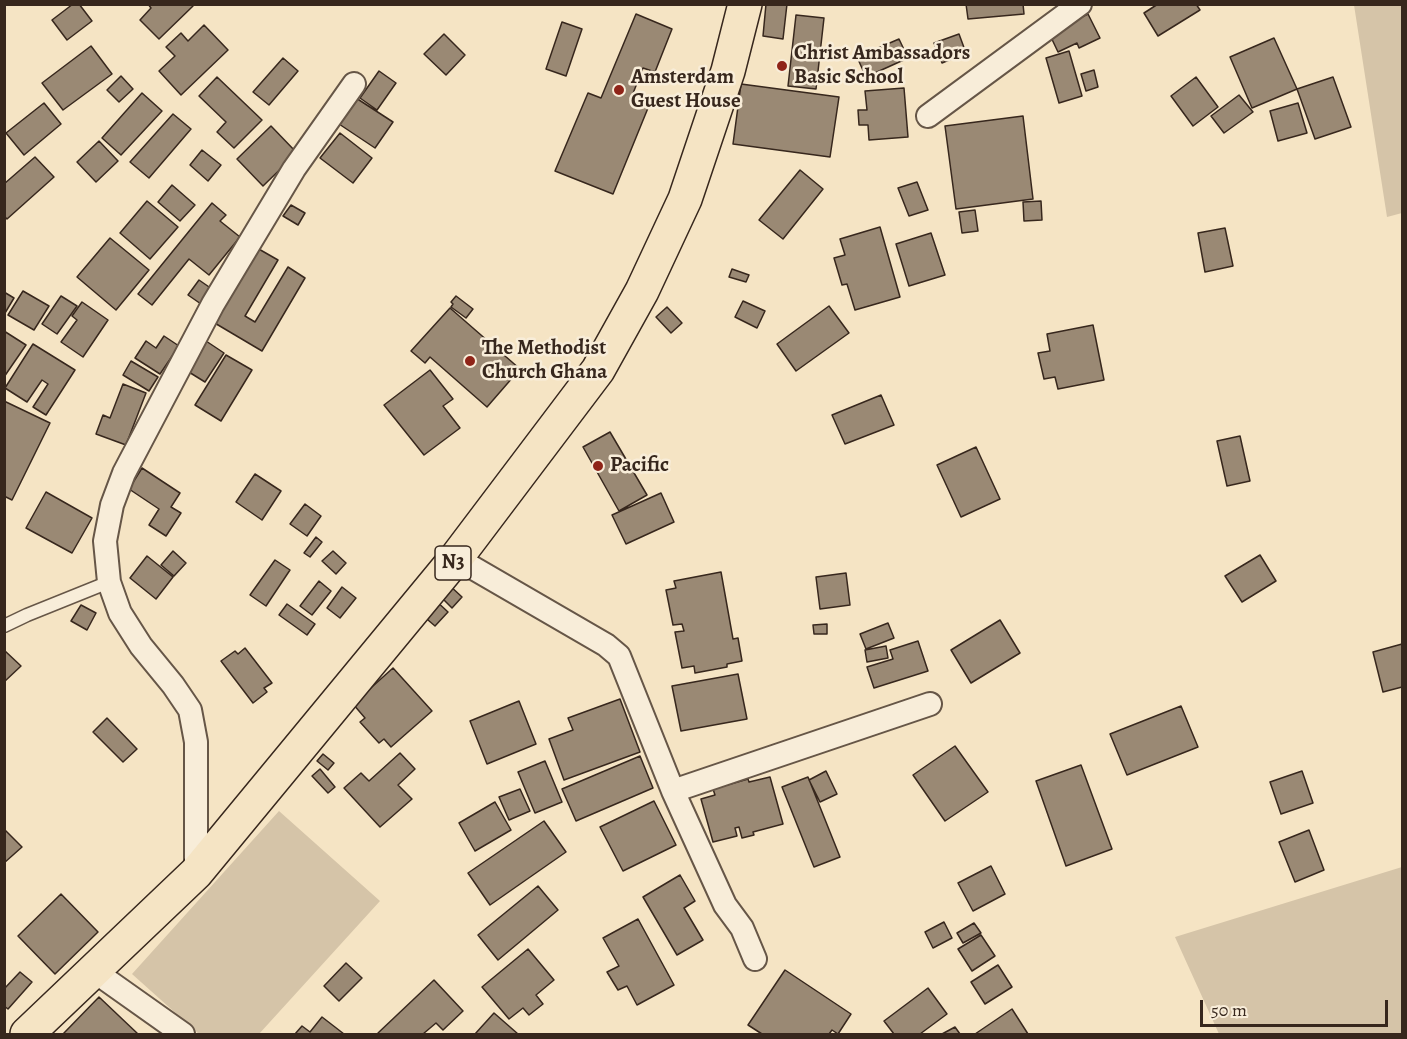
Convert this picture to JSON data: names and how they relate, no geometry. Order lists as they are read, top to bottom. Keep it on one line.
{"streets":{"main road":["N3"]},"places":["Christ Ambassadors Basic School","Amsterdam Guest House","The Methodist Church Ghana","Pacific"],"scale_bar":"50 m"}
